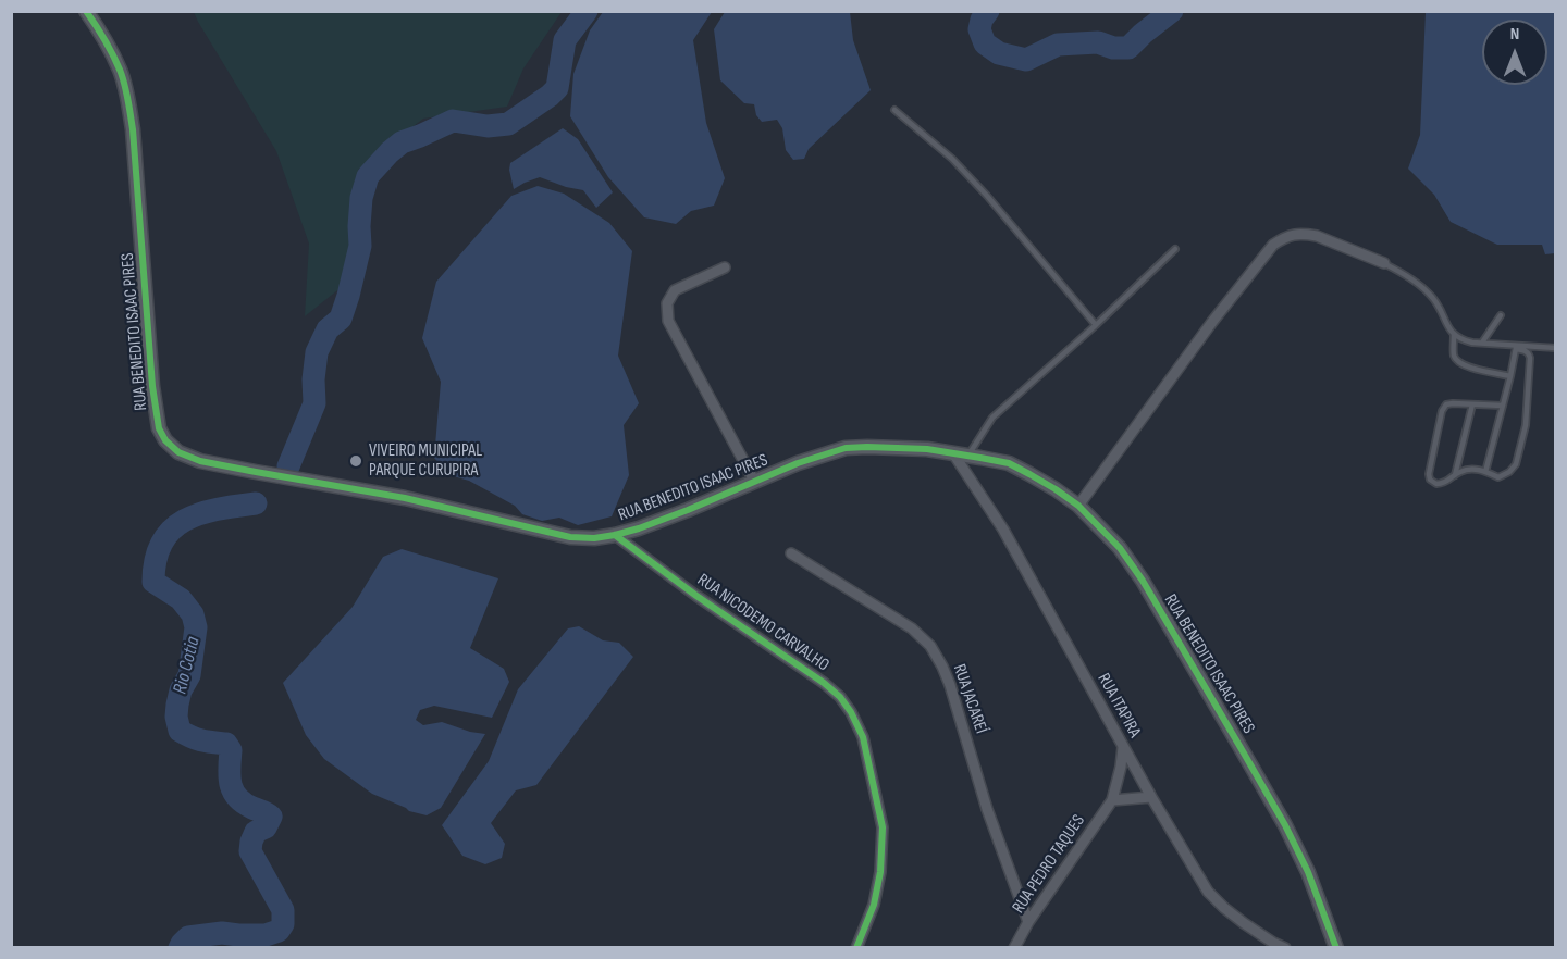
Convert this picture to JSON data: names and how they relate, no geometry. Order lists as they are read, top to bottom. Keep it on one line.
{"streets":{"street":["RUA BENEDITO ISAAC PIRES","RUA NICODEMO CARVALHO","RUA JACAREÍ","RUA ITAPIRA","RUA PEDRO TAQUES"]},"crossings":[["RUA BENEDITO ISAAC PIRES","RUA NICODEMO CARVALHO"],["RUA BENEDITO ISAAC PIRES","RUA ITAPIRA"],["RUA JACAREÍ","RUA PEDRO TAQUES"],["RUA ITAPIRA","RUA PEDRO TAQUES"]],"water":["Rio Cotia"],"places":["VIVEIRO MUNICIPAL PARQUE CURUPIRA"],"north":"top"}
